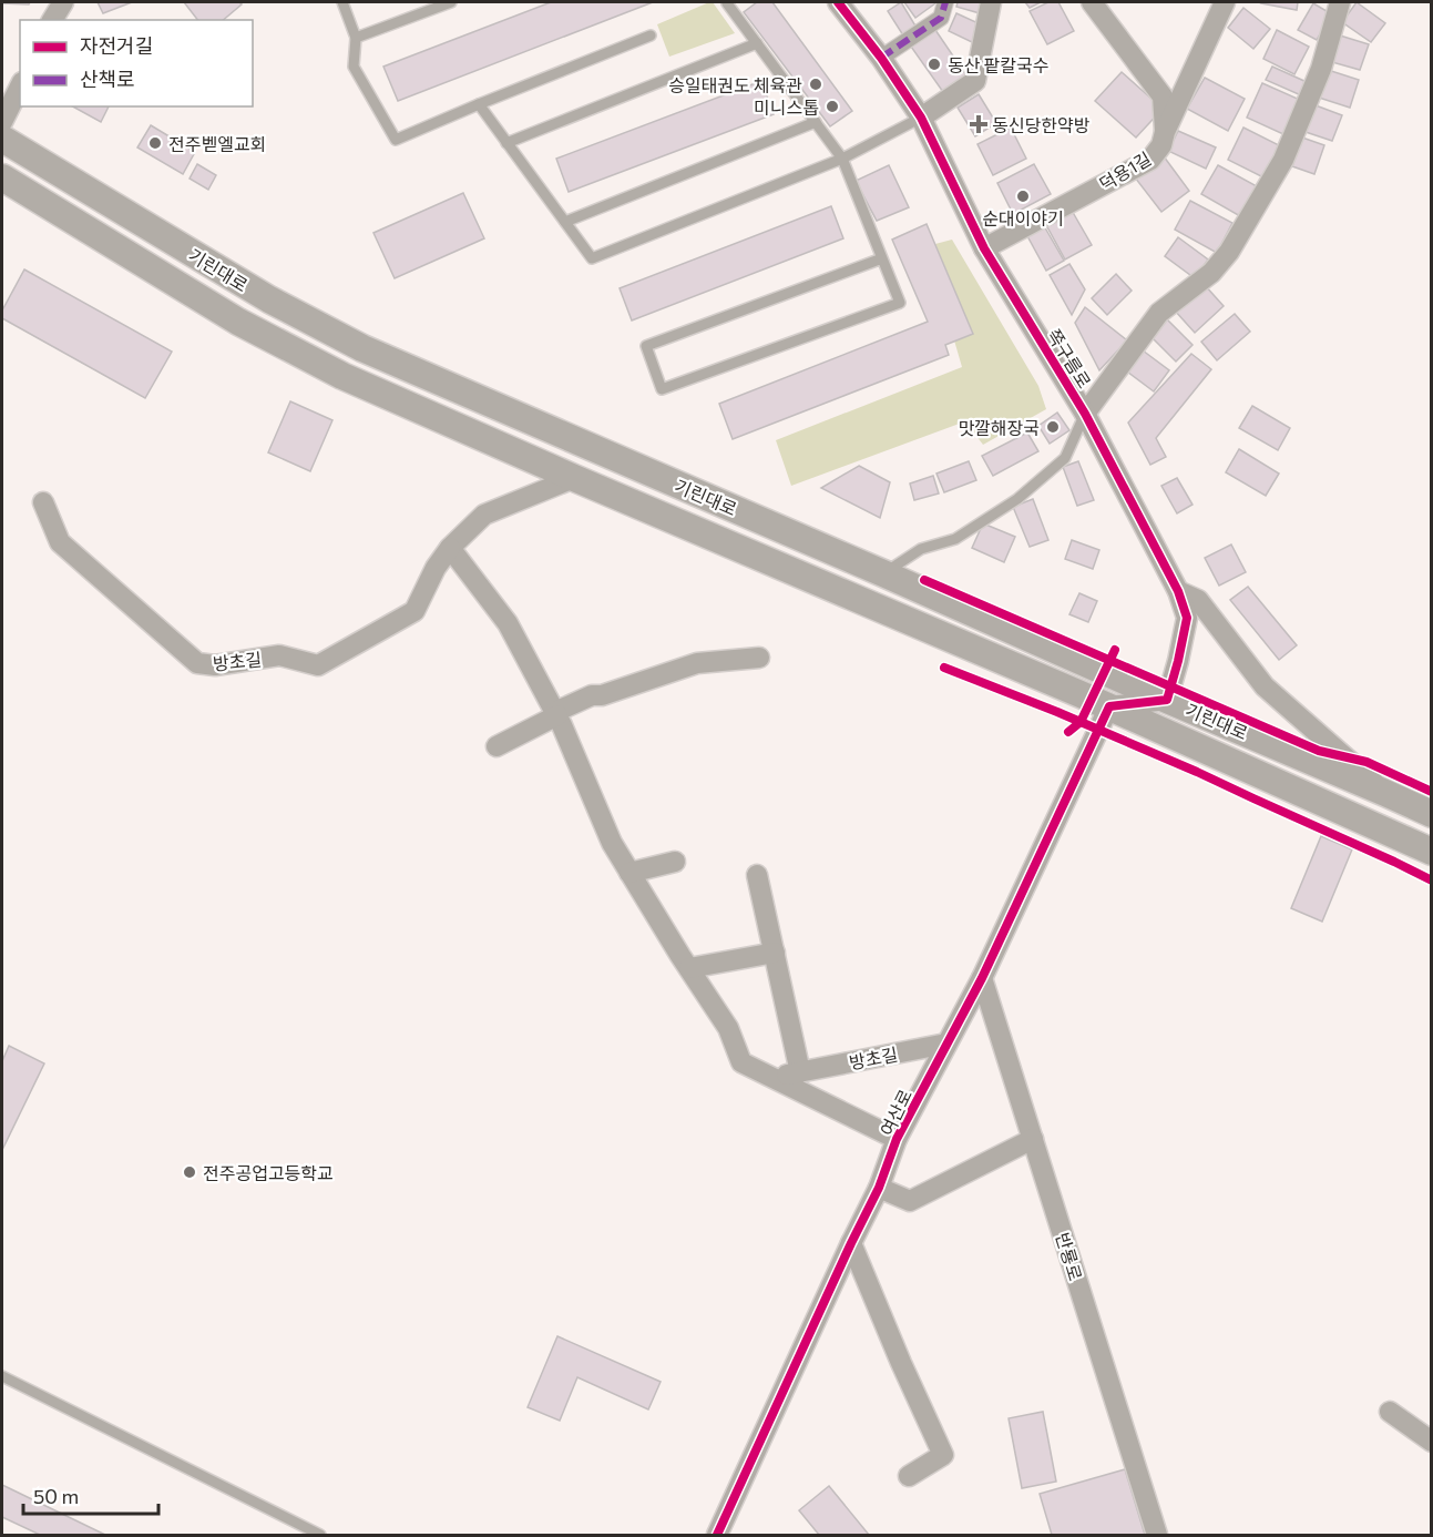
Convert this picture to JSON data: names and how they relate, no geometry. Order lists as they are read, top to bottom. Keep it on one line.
{"streets":{"street":["덕용1길","기린대로","쪽구름로","방초길","여산로","반룡로"]},"crossings":[["덕용1길","쪽구름로"],["기린대로","쪽구름로"],["기린대로","방초길"],["기린대로","여산로"],["방초길","여산로"],["여산로","반룡로"]],"places":{"other":["동산 팥칼국수","승일태권도 체육관","미니스톱","전주벧엘교회","순대이야기","맛깔해장국","전주공업고등학교"],"health":["동신당한약방"]},"legend":["자전거길","산책로"],"scale_bar":"50 m"}
